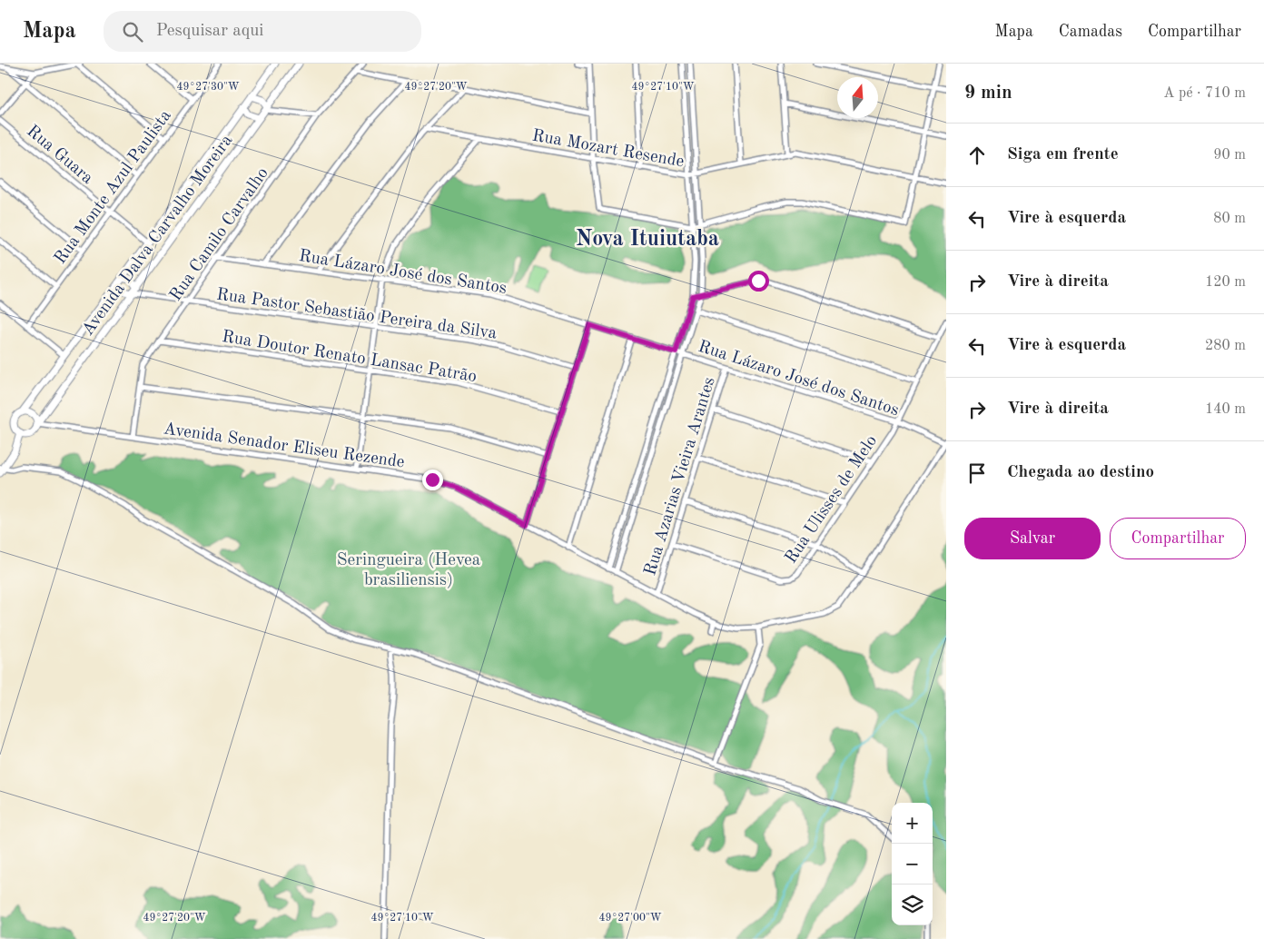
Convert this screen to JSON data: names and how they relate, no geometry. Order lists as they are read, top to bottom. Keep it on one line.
{"streets":{"street":["Rua Mozart Resende","Rua Guara","Rua Monte Azul Paulista","Rua Camilo Carvalho","Avenida Dalva Carvalho Moreira","Rua Lázaro José dos Santos","Rua Pastor Sebastião Pereira da Silva","Rua Doutor Renato Lansac Patrão","Avenida Senador Eliseu Rezende","Rua Azarias Vieira Arantes","Rua Ulisses de Melo"]},"crossings":[["Rua Guara","Rua Monte Azul Paulista"],["Rua Guara","Avenida Dalva Carvalho Moreira"],["Rua Camilo Carvalho","Rua Lázaro José dos Santos"],["Rua Camilo Carvalho","Rua Pastor Sebastião Pereira da Silva"],["Rua Camilo Carvalho","Rua Doutor Renato Lansac Patrão"],["Rua Camilo Carvalho","Avenida Senador Eliseu Rezende"],["Avenida Dalva Carvalho Moreira","Rua Pastor Sebastião Pereira da Silva"],["Avenida Dalva Carvalho Moreira","Avenida Senador Eliseu Rezende"],["Rua Lázaro José dos Santos","Avenida Senador Eliseu Rezende"],["Rua Lázaro José dos Santos","Rua Azarias Vieira Arantes"],["Rua Lázaro José dos Santos","Rua Ulisses de Melo"],["Avenida Senador Eliseu Rezende","Rua Azarias Vieira Arantes"],["Rua Azarias Vieira Arantes","Rua Ulisses de Melo"]],"districts":["Nova Ituiutaba"],"parks":["Seringueira (Hevea brasiliensis)"],"north":"top","page":{"header":"Mapa","search":"Pesquisar aqui","nav":["Mapa","Camadas","Compartilhar"],"heading":["9 min","A pé · 710 m"],"list":[["Siga em frente","90 m"],["Vire à esquerda","80 m"],["Vire à direita","120 m"],["Vire à esquerda","280 m"],["Vire à direita","140 m"],"Chegada ao destino"],"buttons":["Salvar","Compartilhar"],"map_buttons":["+","−"]},"coordinates":["49°27'30\"W","49°27'20\"W","49°27'10\"W","49°27'00\"W"]}
